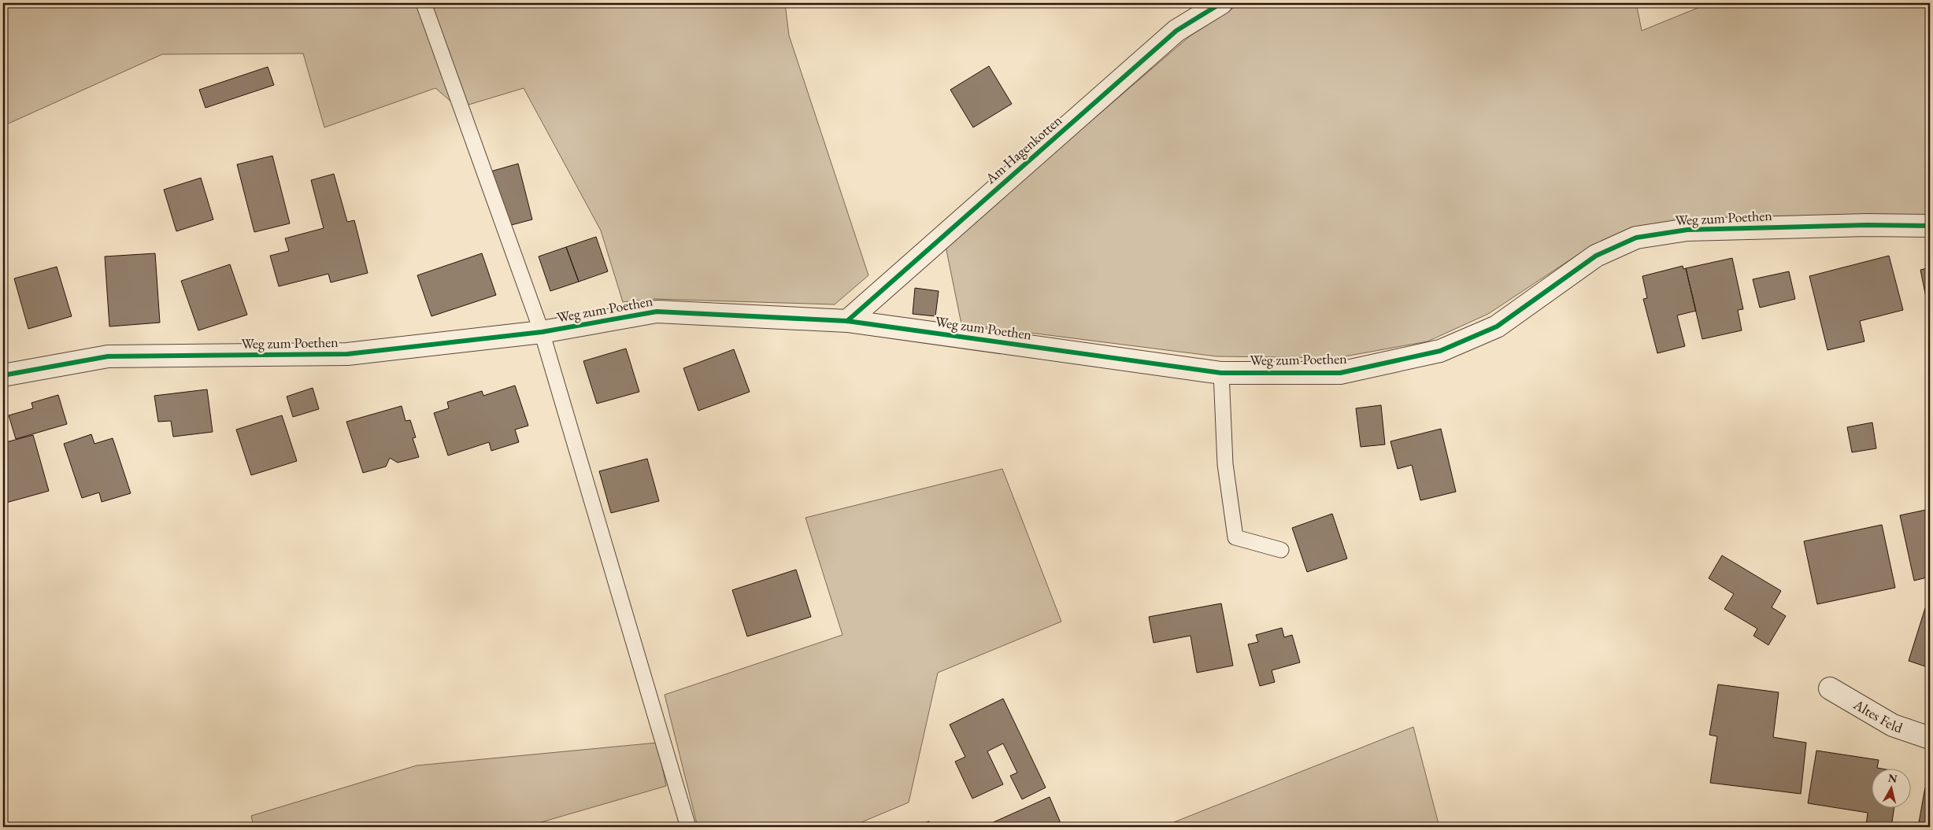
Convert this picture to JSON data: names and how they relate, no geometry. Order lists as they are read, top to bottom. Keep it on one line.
{"streets":{"street":["Am Hagenkotten","Weg zum Poethen","Altes Feld"]},"crossings":[["Am Hagenkotten","Weg zum Poethen"]],"north":"top"}
